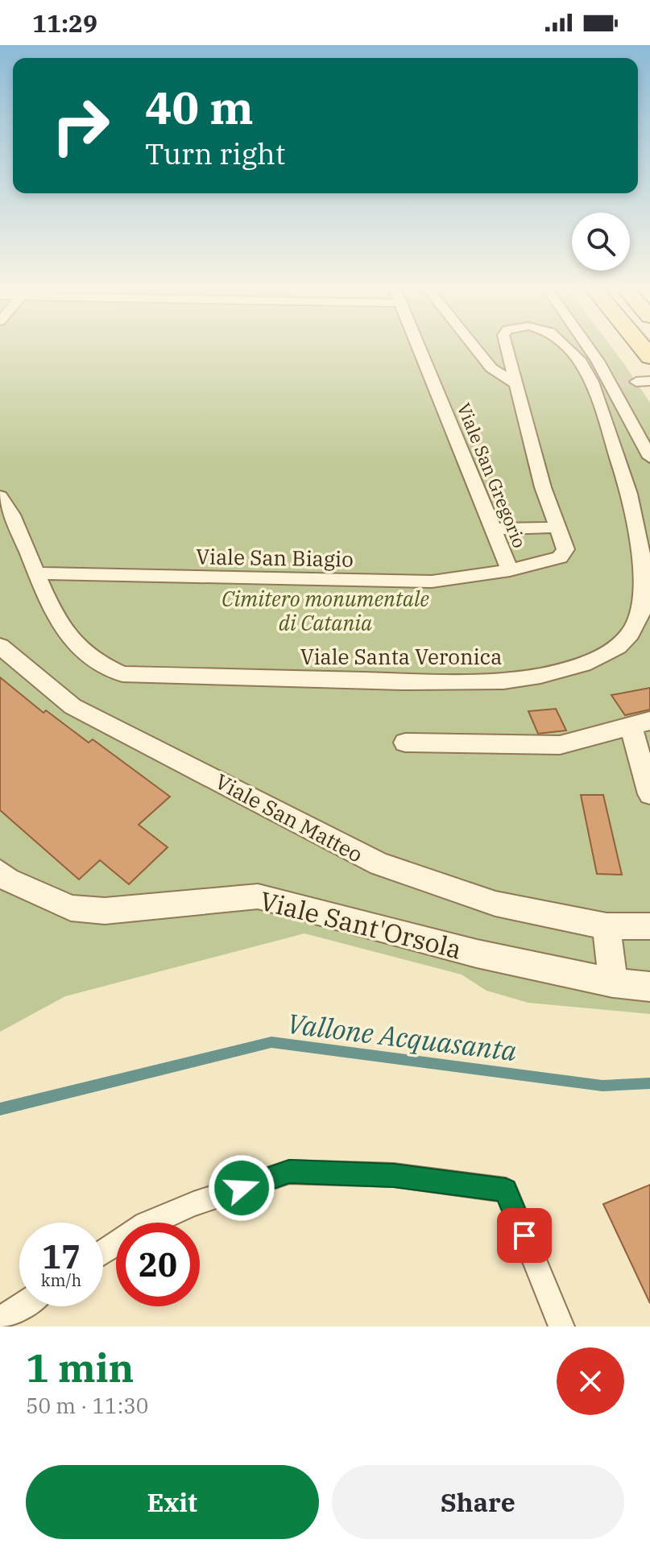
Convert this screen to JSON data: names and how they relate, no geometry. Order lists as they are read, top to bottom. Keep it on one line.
{"streets":{"street":["Viale San Gregorio","Viale San Biagio","Viale Santa Veronica","Viale San Matteo","Viale Sant'Orsola"]},"crossings":[["Viale San Gregorio","Viale San Biagio"],["Viale San Biagio","Viale Santa Veronica"]],"water":["Vallone Acquasanta"],"parks":["Cimitero monumentale di Catania"],"page":{"status":"11:29","turn":["40 m","Turn right"],"speed":"17 km/h","limit":"20","heading":["1 min","50 m · 11:30"],"buttons":["Exit","Share"]}}
